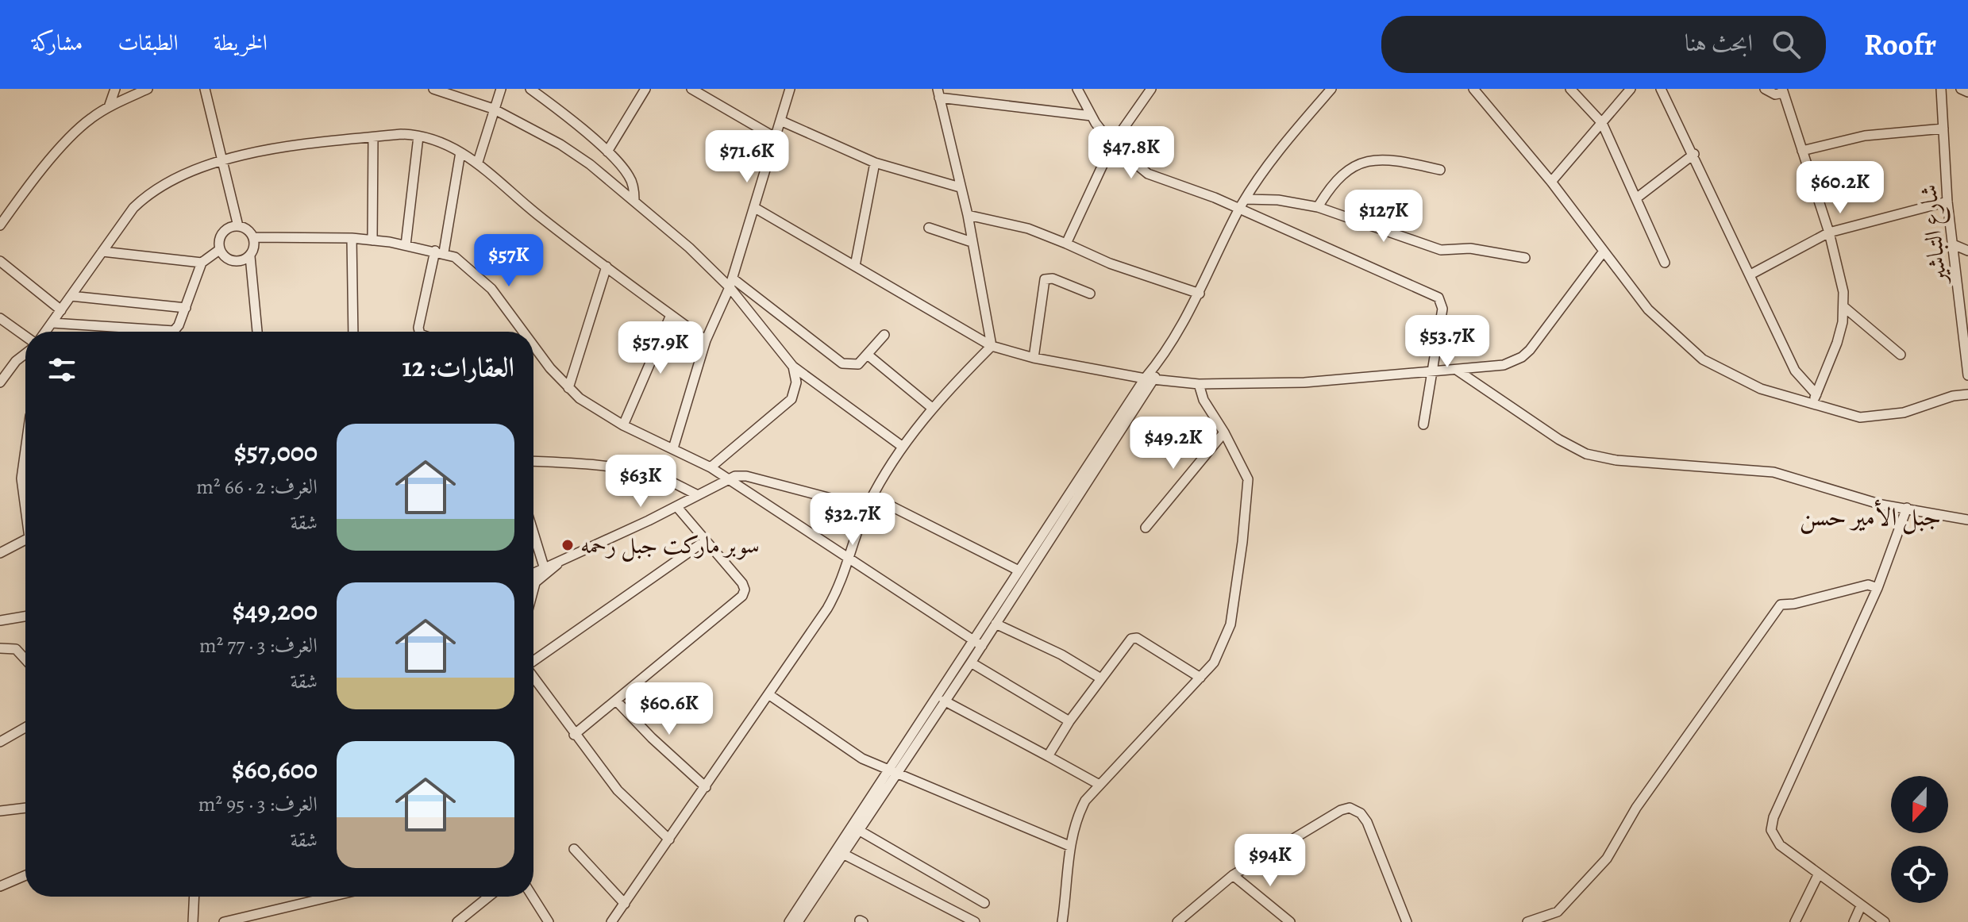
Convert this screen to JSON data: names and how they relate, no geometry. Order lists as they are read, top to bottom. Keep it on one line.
{"streets":{"street":["شارع التباشير"]},"districts":["جبل الأمير حسن"],"places":["سوبر ماركت جبل رحمه"],"north":"bottom","page":{"header":"Roofr","search":"ابحث هنا","nav":["الخريطة","الطبقات","مشاركة"],"price":["$47.8K","$71.6K","$60.2K","$127K","$57K","$53.7K","$57.9K","$49.2K","$63K","$32.7K","$60.6K","$94K"],"heading":"العقارات: 12","list":[{"name":"$57,000","note":"الغرف: 2 · 66 m² · شقة"},{"name":"$49,200","note":"الغرف: 3 · 77 m² · شقة"},{"name":"$60,600","note":"الغرف: 3 · 95 m² · شقة"}]}}
